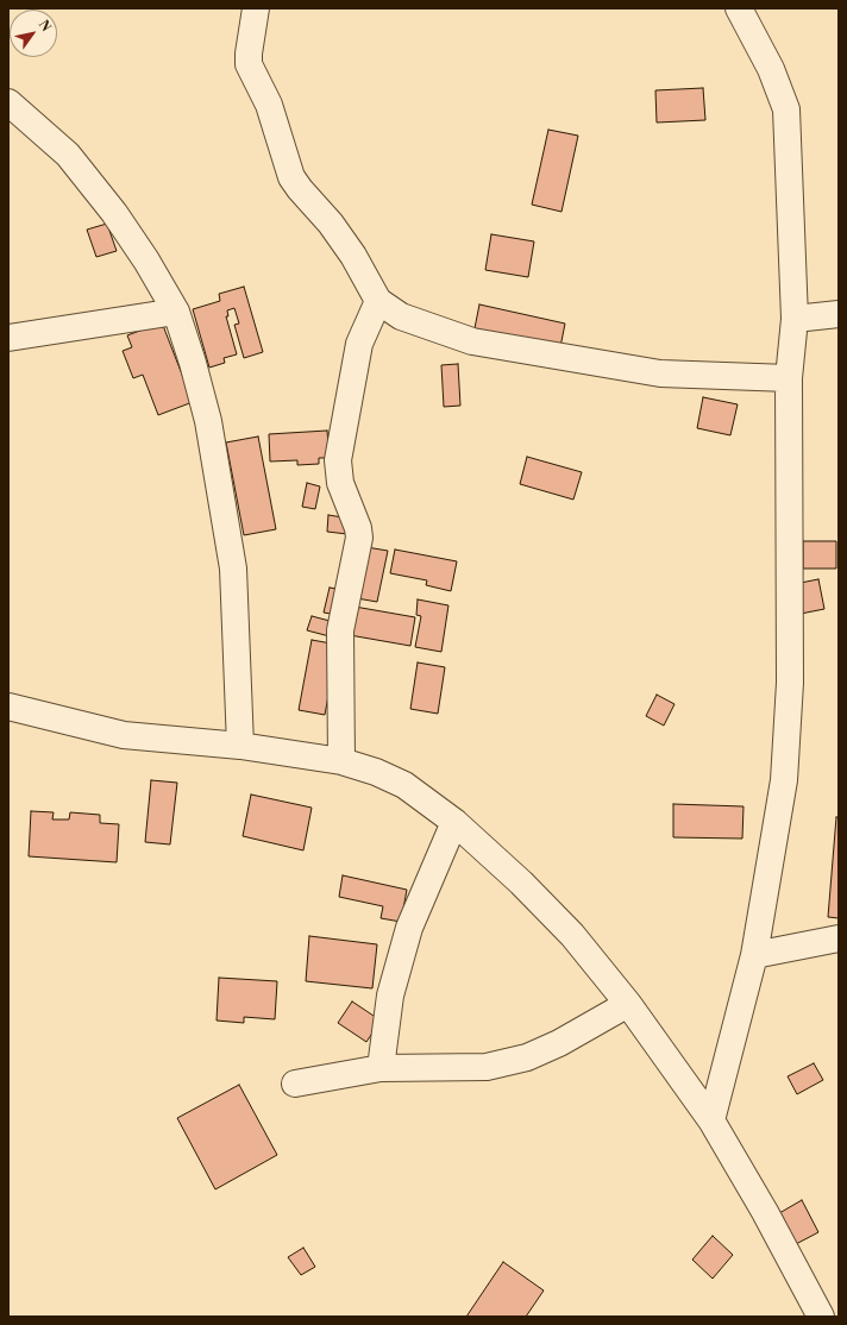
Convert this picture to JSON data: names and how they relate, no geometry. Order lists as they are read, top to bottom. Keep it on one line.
{"north":"top right"}
